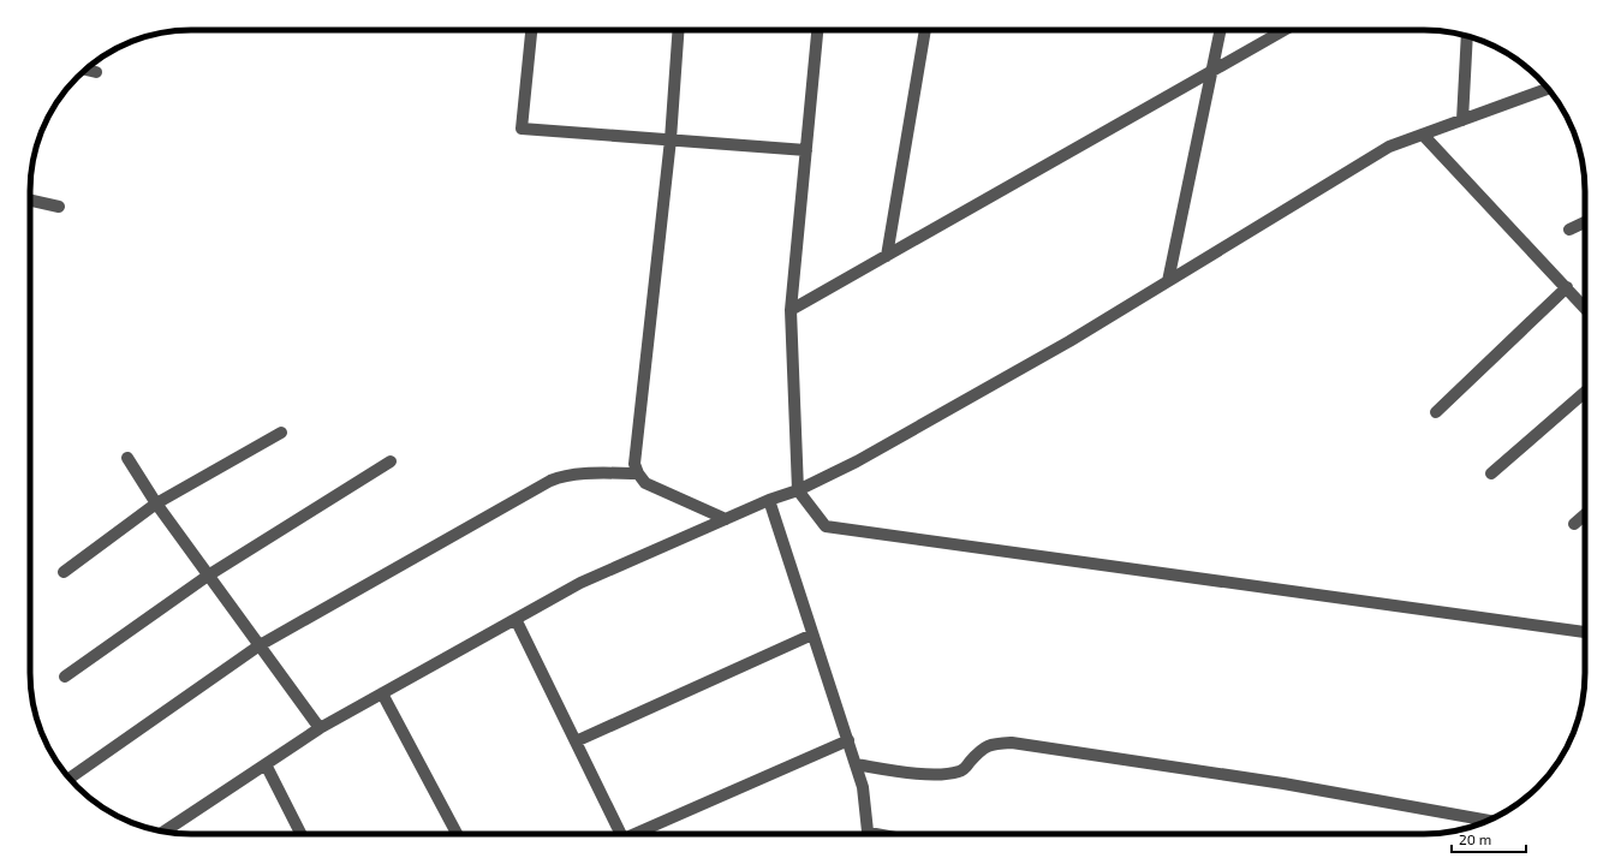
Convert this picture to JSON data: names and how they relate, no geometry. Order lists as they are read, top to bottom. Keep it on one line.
{"scale_bar":"20 m"}
